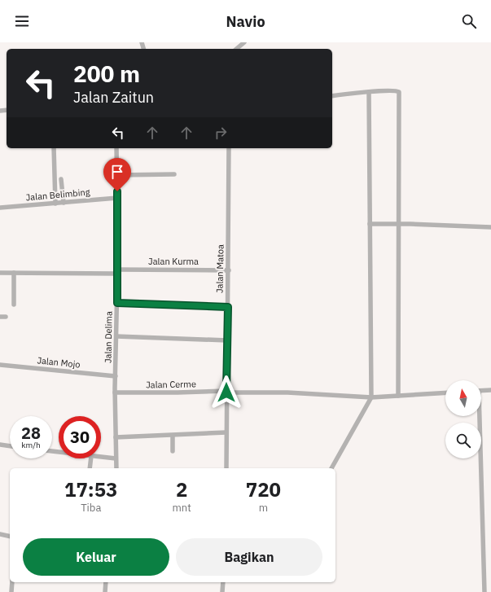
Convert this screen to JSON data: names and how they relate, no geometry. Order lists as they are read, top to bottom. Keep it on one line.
{"streets":{"street":["Jalan Belimbing","Jalan Kurma","Jalan Matoa","Jalan Delima","Jalan Mojo","Jalan Cerme"]},"crossings":[["Jalan Belimbing","Jalan Delima"],["Jalan Kurma","Jalan Matoa"],["Jalan Kurma","Jalan Delima"],["Jalan Matoa","Jalan Cerme"],["Jalan Delima","Jalan Mojo"],["Jalan Delima","Jalan Cerme"]],"north":"top","page":{"header":"Navio","turn":["200 m","Jalan Zaitun"],"speed":"28 km/h","limit":"30","eta":["17:53","Tiba","2","mnt","720","m"],"buttons":["Keluar","Bagikan"]}}
